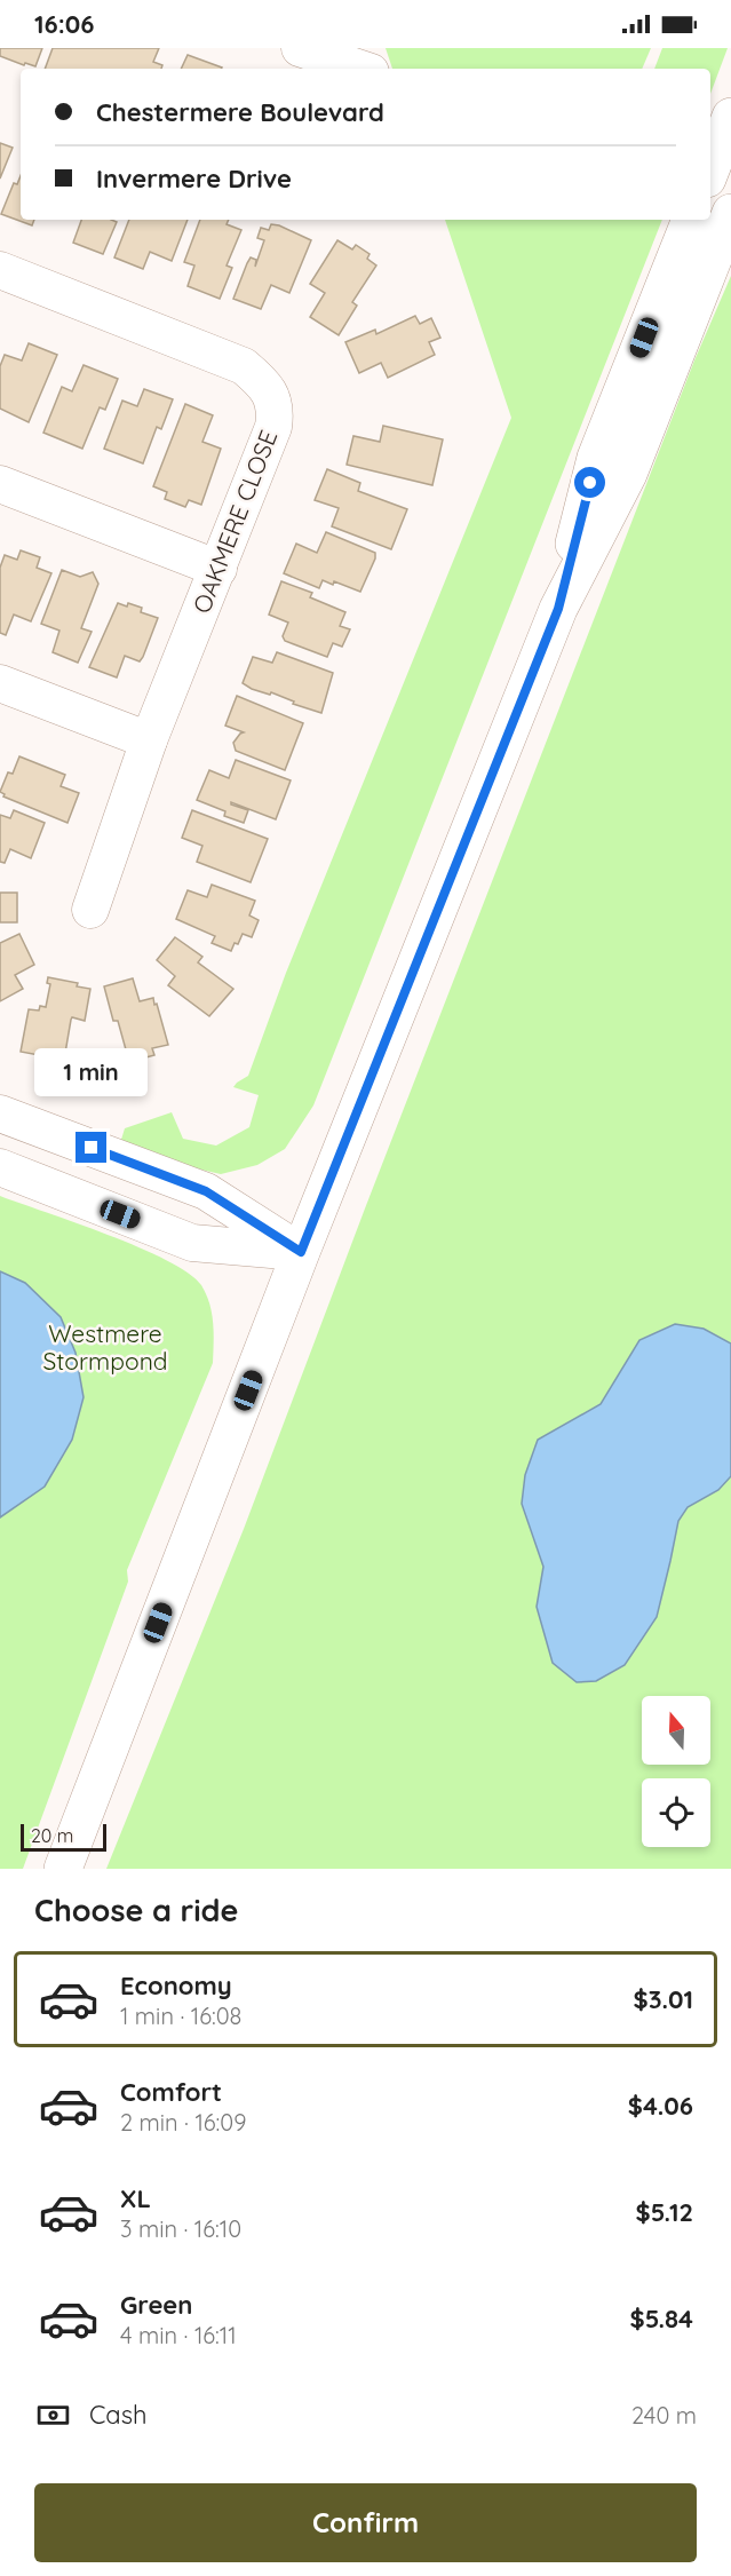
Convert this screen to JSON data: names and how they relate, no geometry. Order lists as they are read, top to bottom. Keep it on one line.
{"streets":{"street":["OAKMERE CLOSE"]},"parks":["Westmere Stormpond"],"scale_bar":"20 m","north":"top","page":{"status":"16:06","banner":["Chestermere Boulevard","Invermere Drive"],"bubble":"1 min","scale":"20 m","heading":"Choose a ride","list":[{"name":"Economy","note":"1 min · 16:08","value":"$3.01"},{"name":"Comfort","note":"2 min · 16:09","value":"$4.06"},{"name":"XL","note":"3 min · 16:10","value":"$5.12"},{"name":"Green","note":"4 min · 16:11","value":"$5.84"}],"pay":["Cash","240 m"],"buttons":"Confirm"}}
